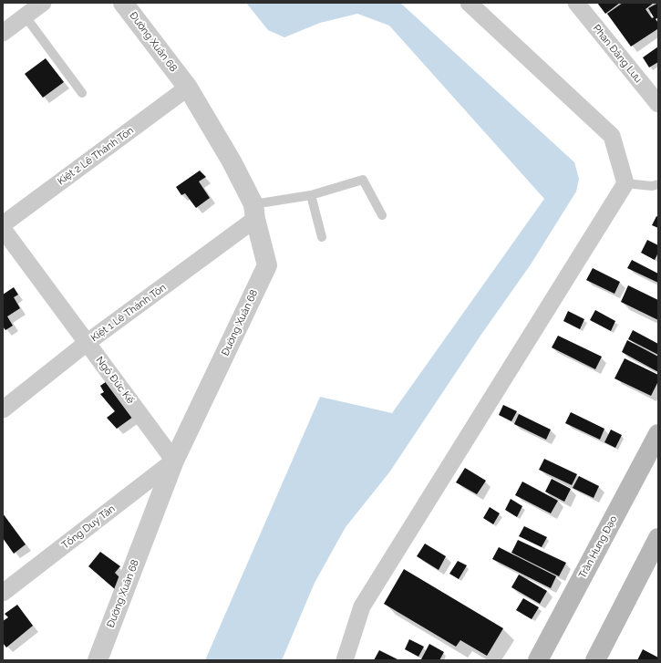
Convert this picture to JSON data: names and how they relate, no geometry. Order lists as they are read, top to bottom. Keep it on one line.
{"streets":{"main road":["Trần Hưng Đạo"],"street":["Đường Xuân 68","Phan Đăng Lưu","Kiệt 2 Lê Thánh Tôn","Kiệt 1 Lê Thánh Tôn","Ngô Đức Kế","Tống Duy Tân"]},"crossings":[["Đường Xuân 68","Kiệt 2 Lê Thánh Tôn"],["Đường Xuân 68","Kiệt 1 Lê Thánh Tôn"],["Đường Xuân 68","Ngô Đức Kế"],["Đường Xuân 68","Tống Duy Tân"],["Kiệt 1 Lê Thánh Tôn","Ngô Đức Kế"],["Ngô Đức Kế","Tống Duy Tân"]]}
